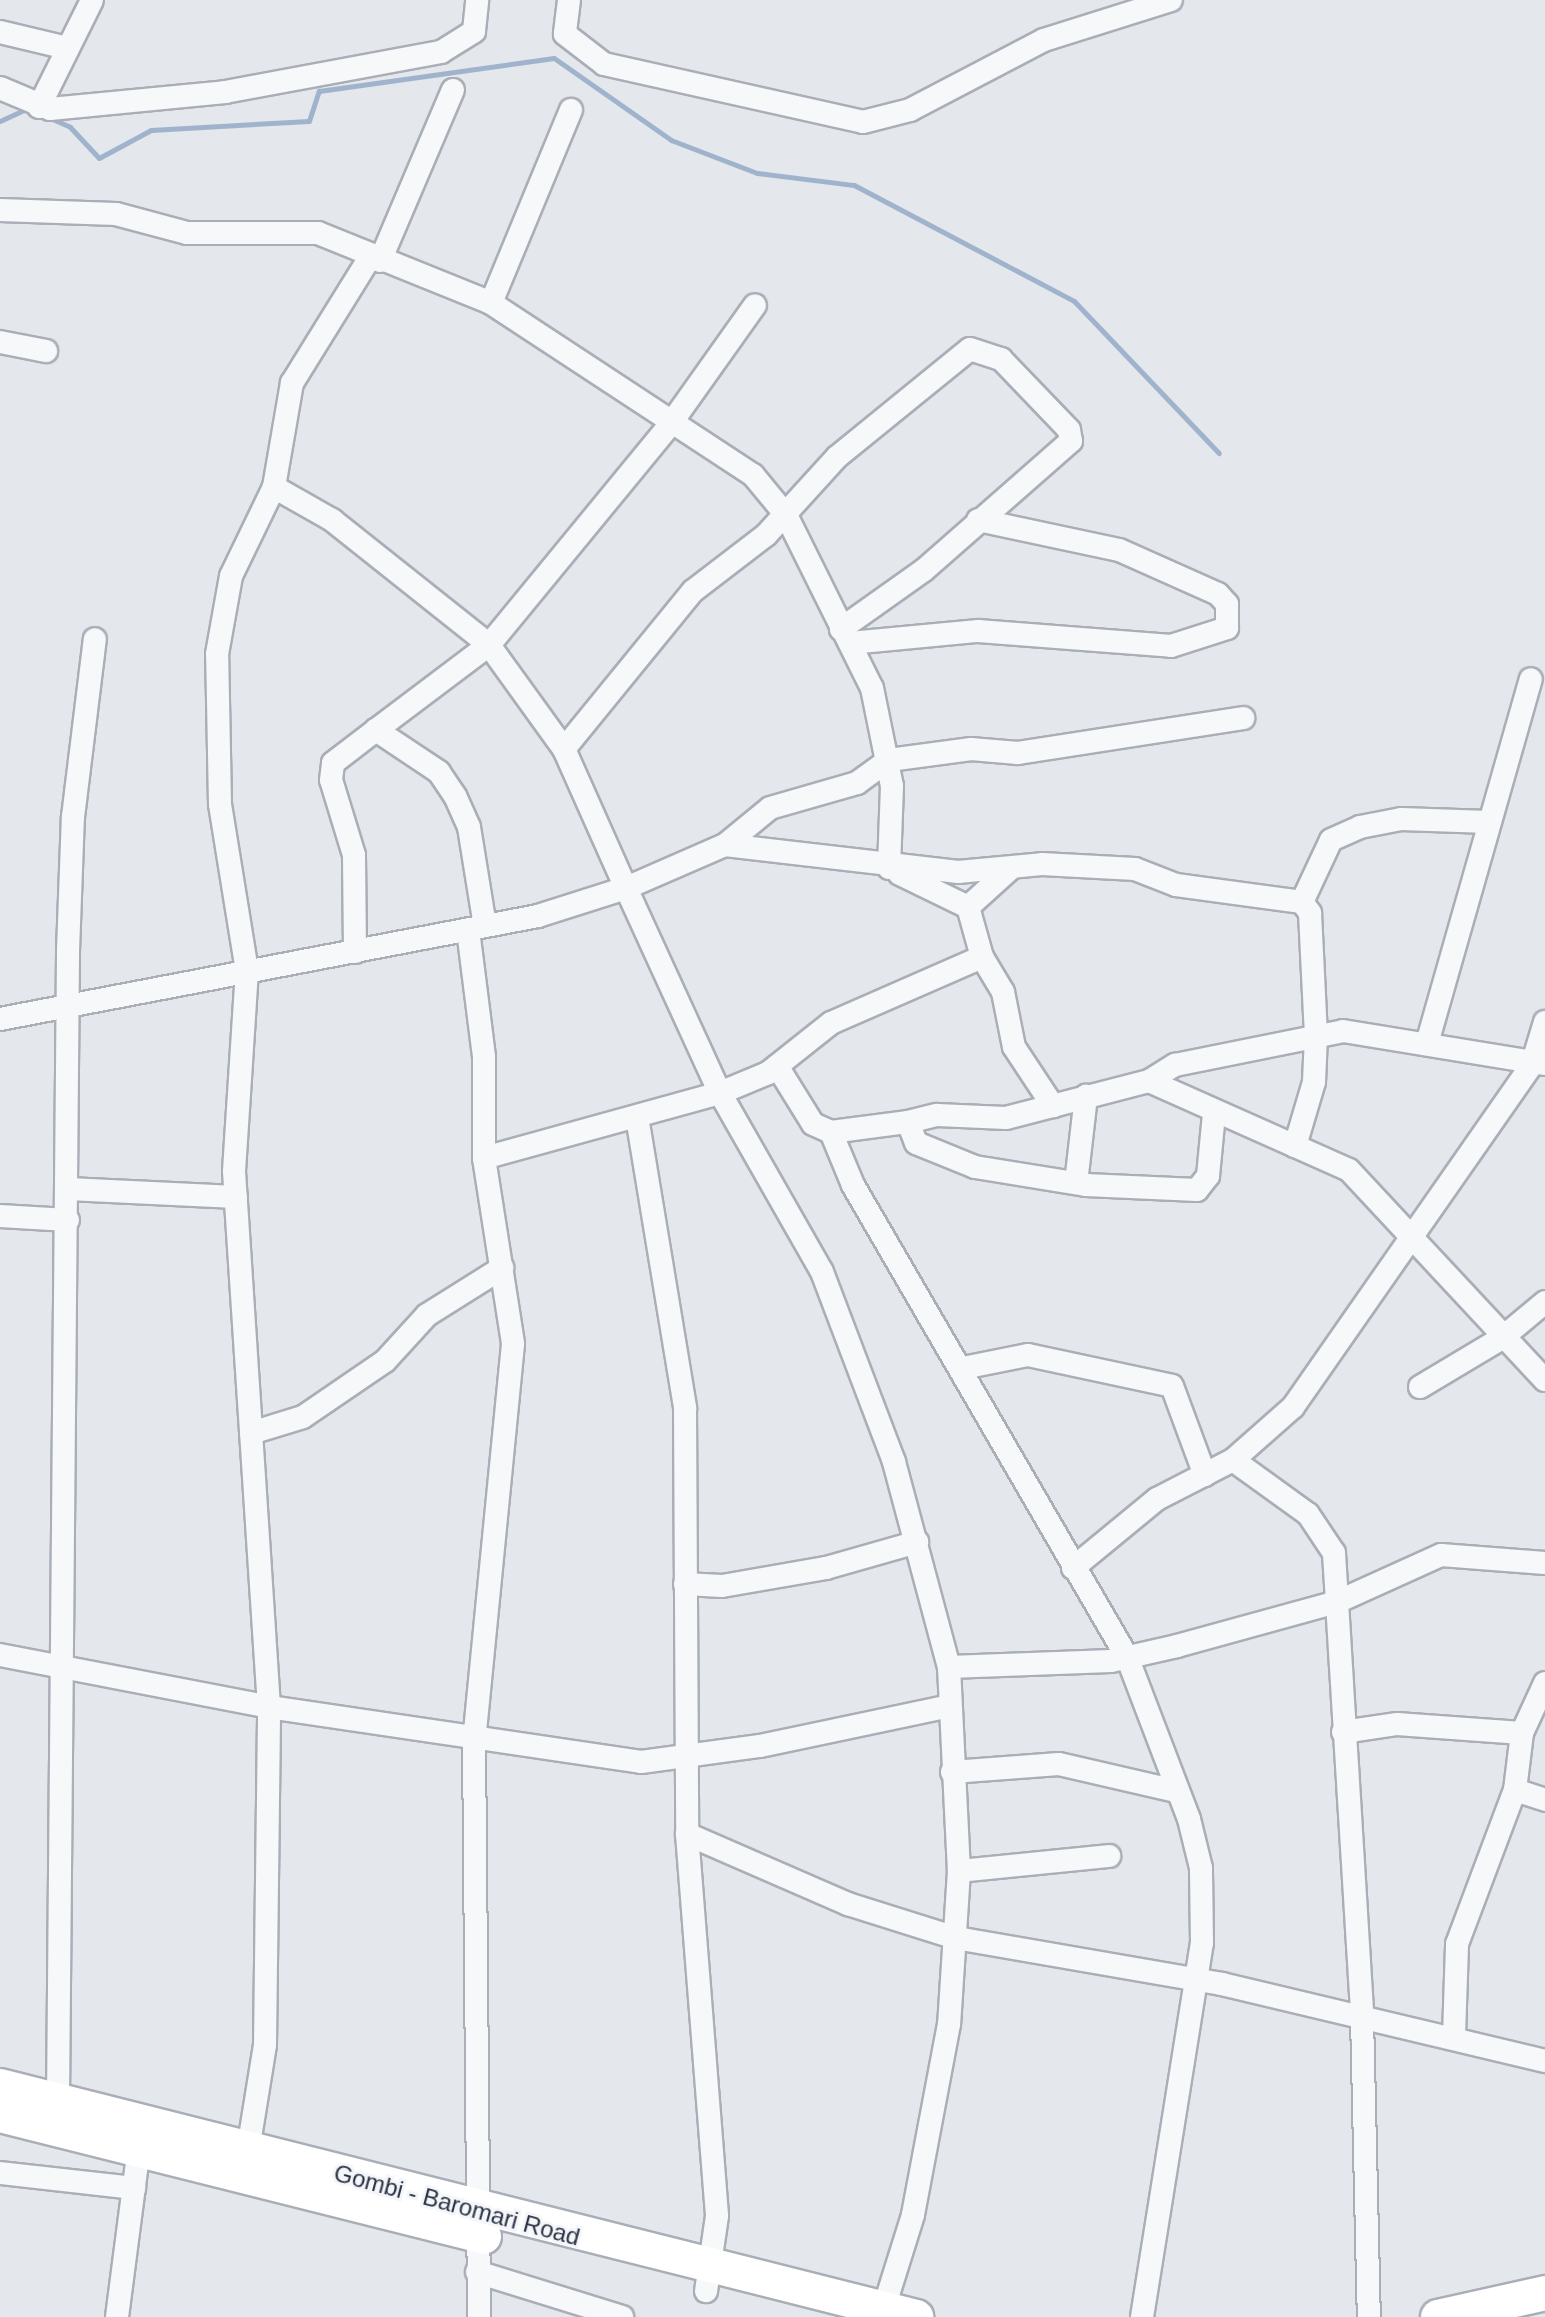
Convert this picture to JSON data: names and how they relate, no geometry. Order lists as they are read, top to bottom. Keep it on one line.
{"streets":{"main road":["Gombi - Baromari Road"]}}
